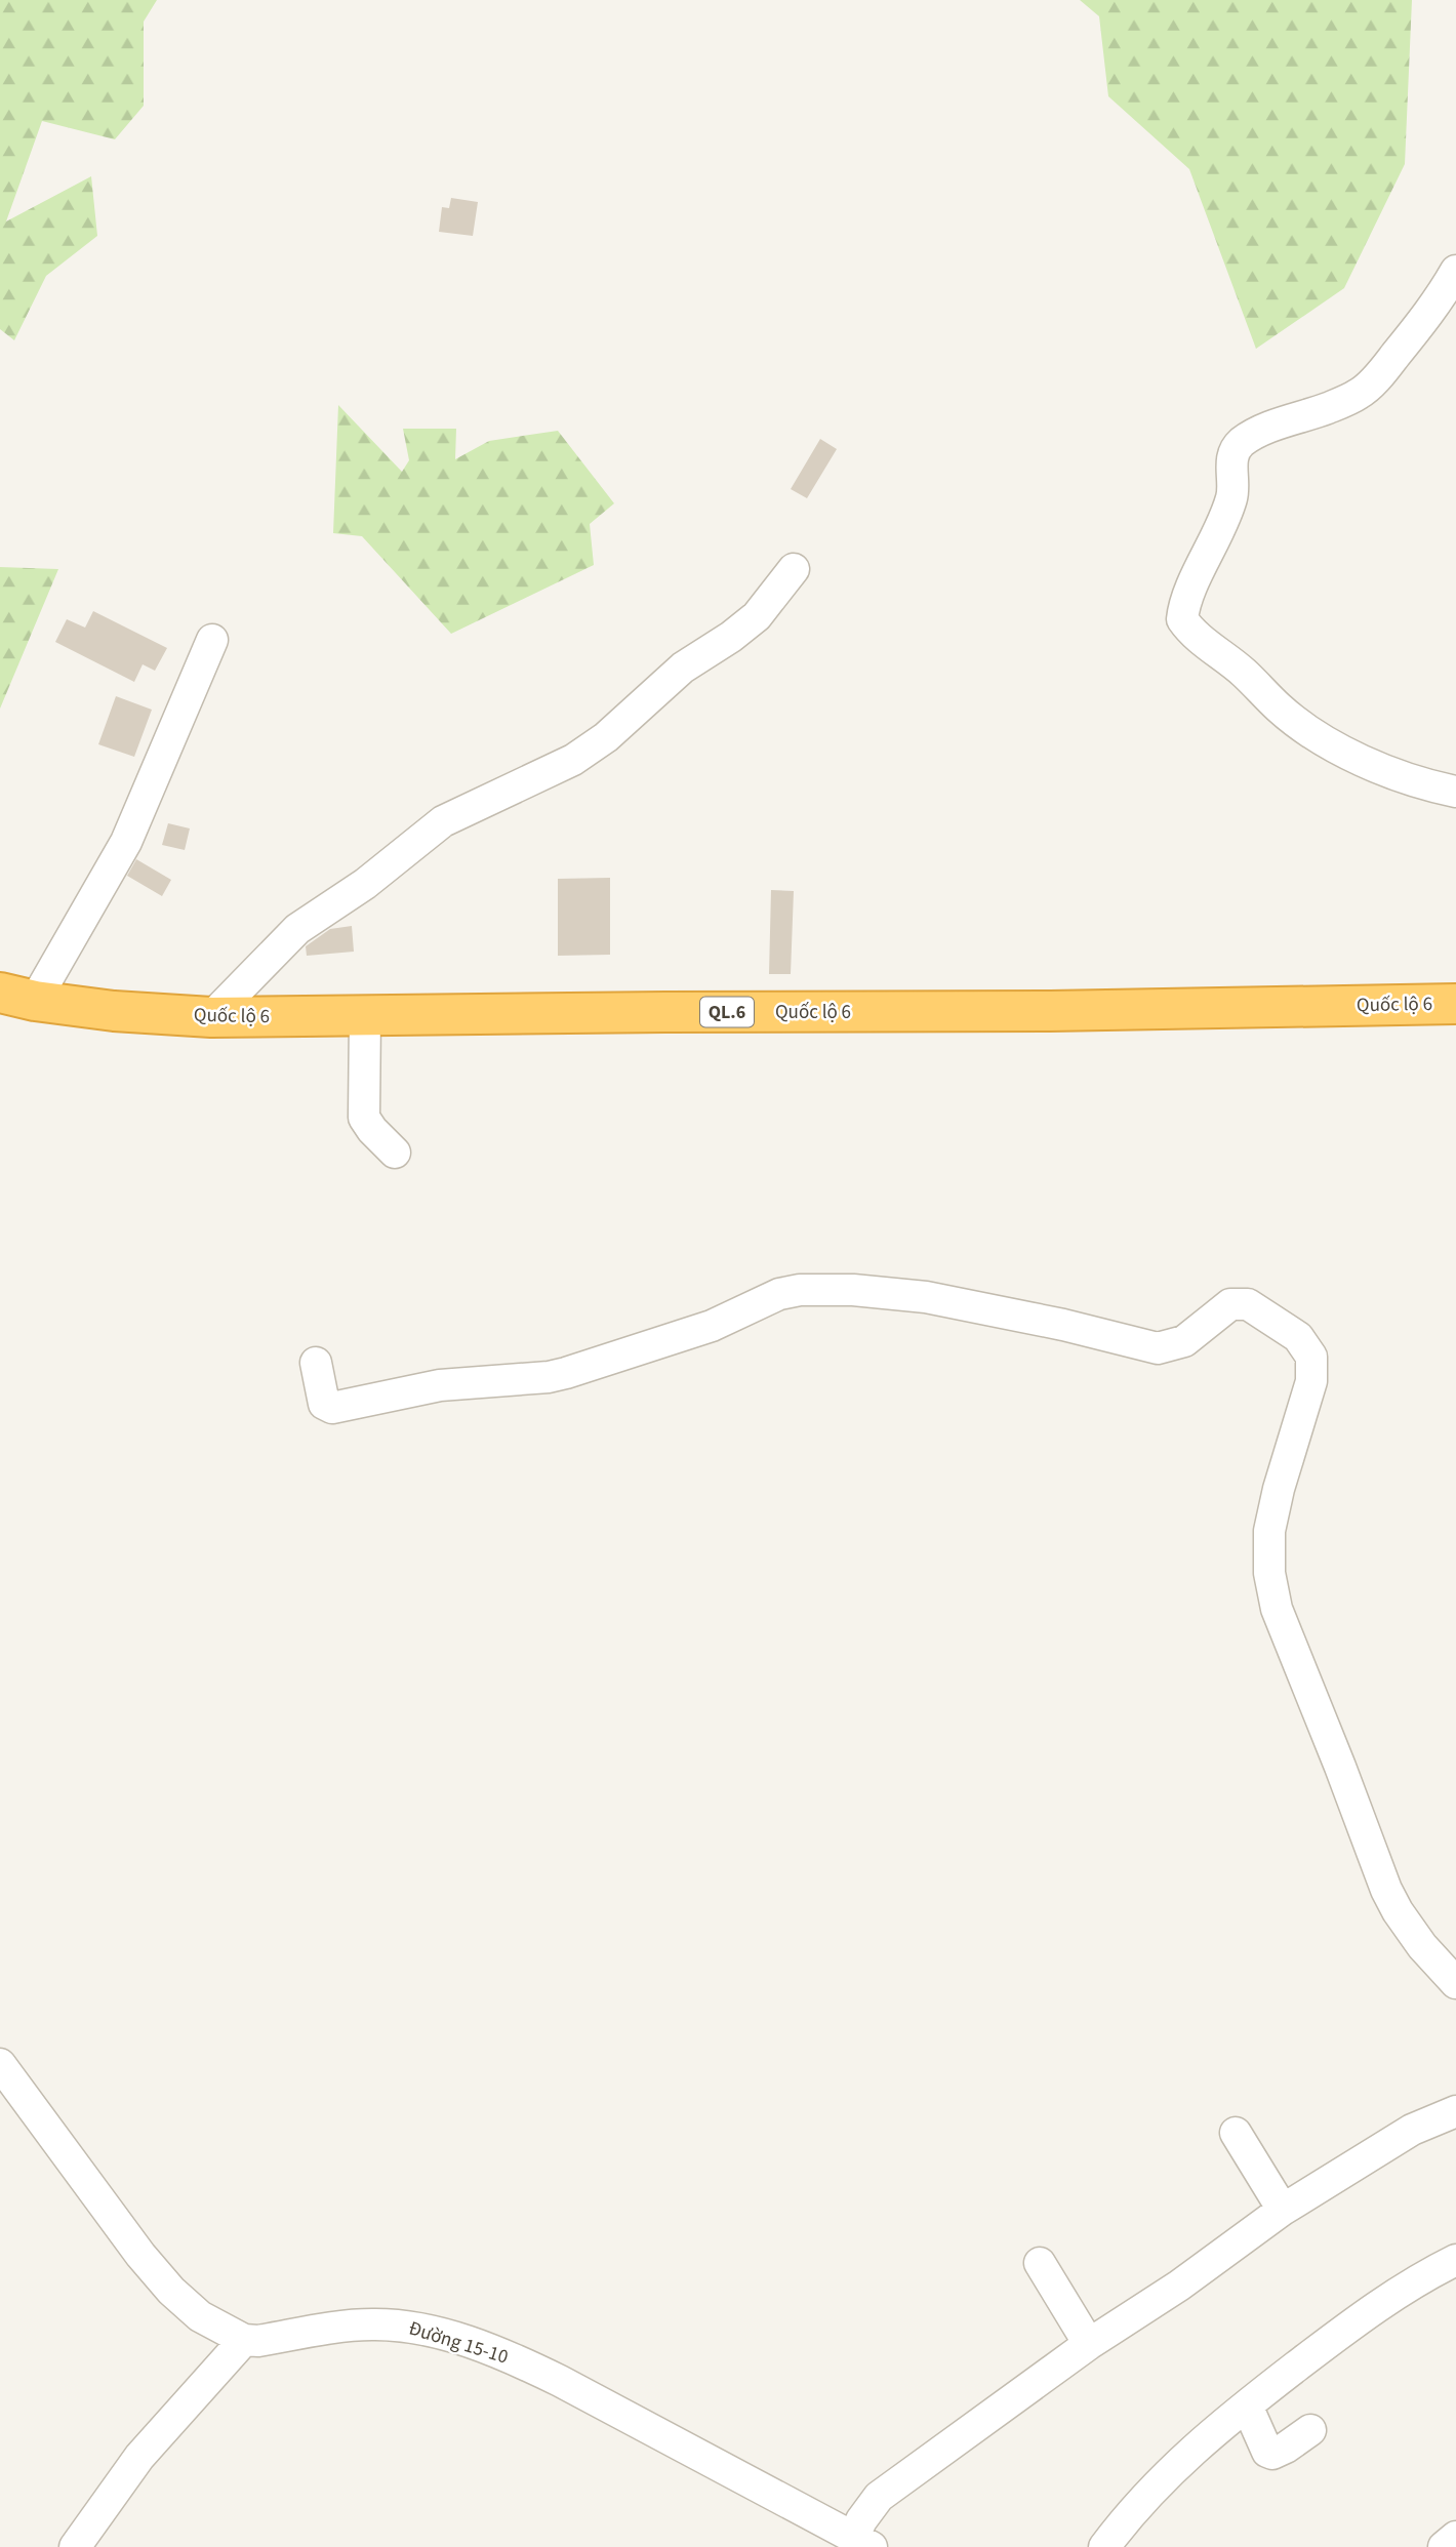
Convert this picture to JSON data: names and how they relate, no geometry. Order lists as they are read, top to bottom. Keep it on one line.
{"streets":{"highway":["Quốc lộ 6","QL.6"],"street":["Đường 15-10"]}}
